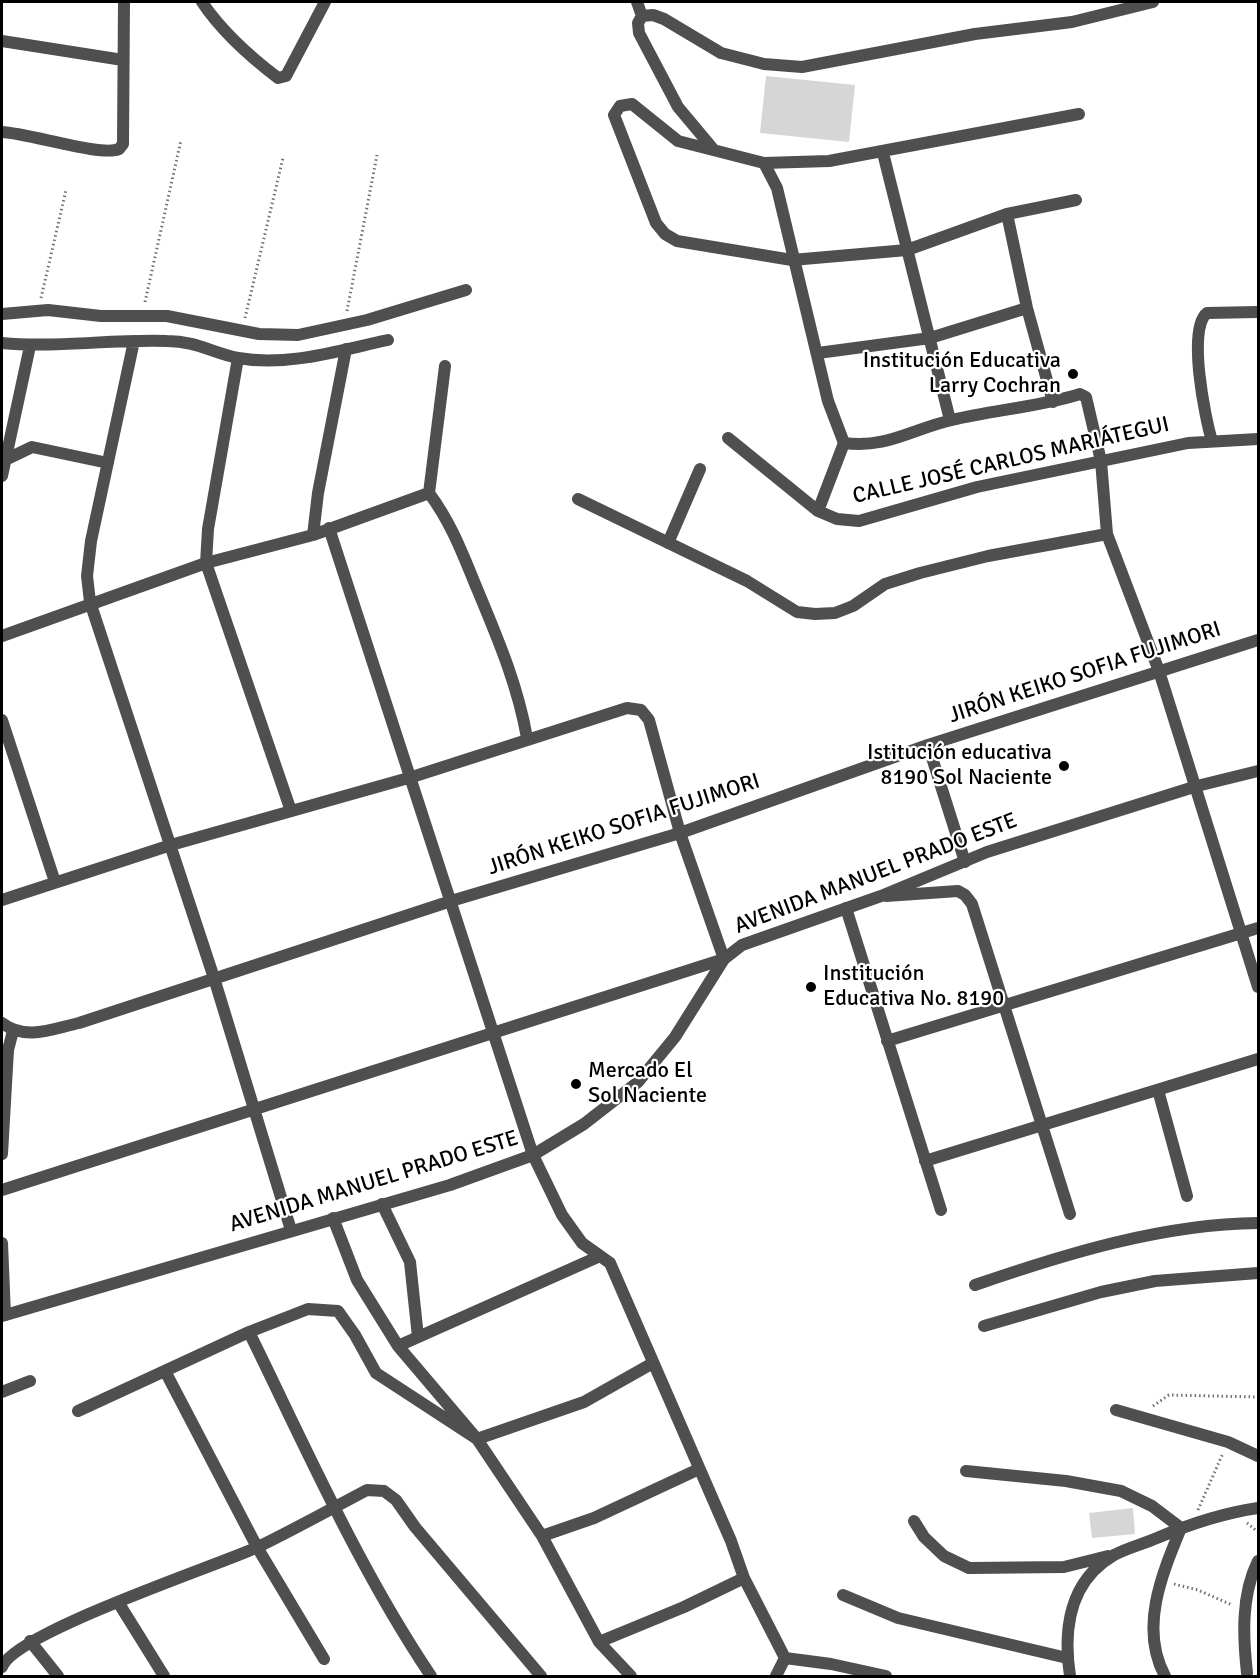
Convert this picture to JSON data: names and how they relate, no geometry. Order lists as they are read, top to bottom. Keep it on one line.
{"streets":{"street":["CALLE JOSÉ CARLOS MARIÁTEGUI","JIRÓN KEIKO SOFIA FUJIMORI","AVENIDA MANUEL PRADO ESTE"]},"places":["Institución Educativa Larry Cochran","Istitución educativa 8190 Sol Naciente","Institución Educativa No. 8190","Mercado El Sol Naciente"]}
